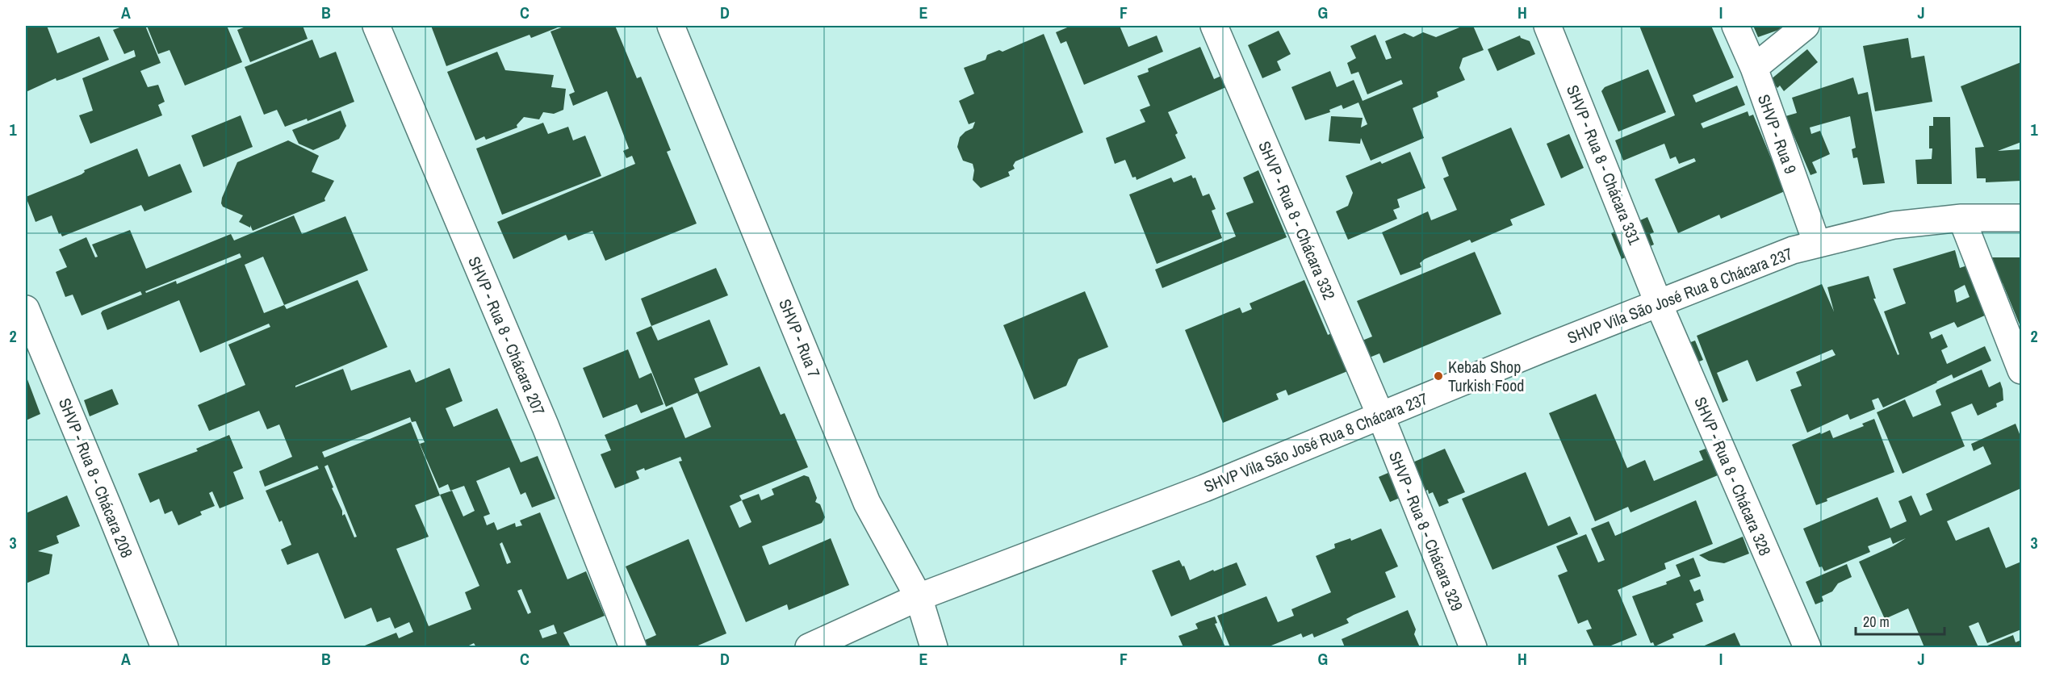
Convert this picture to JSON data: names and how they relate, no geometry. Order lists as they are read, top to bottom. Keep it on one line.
{"streets":{"street":["SHVP - Rua 9","SHVP - Rua 8 - Chácara 331","SHVP - Rua 8 - Chácara 332","SHVP Vila São José Rua 8 Chácara 237","SHVP - Rua 8 - Chácara 207","SHVP - Rua 7","SHVP - Rua 8 - Chácara 328","SHVP - Rua 8 - Chácara 208","SHVP - Rua 8 - Chácara 329"]},"crossings":[["SHVP - Rua 9","SHVP Vila São José Rua 8 Chácara 237"],["SHVP - Rua 8 - Chácara 331","SHVP Vila São José Rua 8 Chácara 237"],["SHVP - Rua 8 - Chácara 331","SHVP - Rua 8 - Chácara 328"],["SHVP - Rua 8 - Chácara 332","SHVP Vila São José Rua 8 Chácara 237"],["SHVP - Rua 8 - Chácara 332","SHVP - Rua 8 - Chácara 329"],["SHVP Vila São José Rua 8 Chácara 237","SHVP - Rua 7"],["SHVP Vila São José Rua 8 Chácara 237","SHVP - Rua 8 - Chácara 328"],["SHVP Vila São José Rua 8 Chácara 237","SHVP - Rua 8 - Chácara 329"]],"places":["Kebab Shop Turkish Food"],"scale_bar":"20 m","grid":{"columns":["A","B","C","D","E","F","G","H","I","J"],"rows":["1","2","3"]}}
